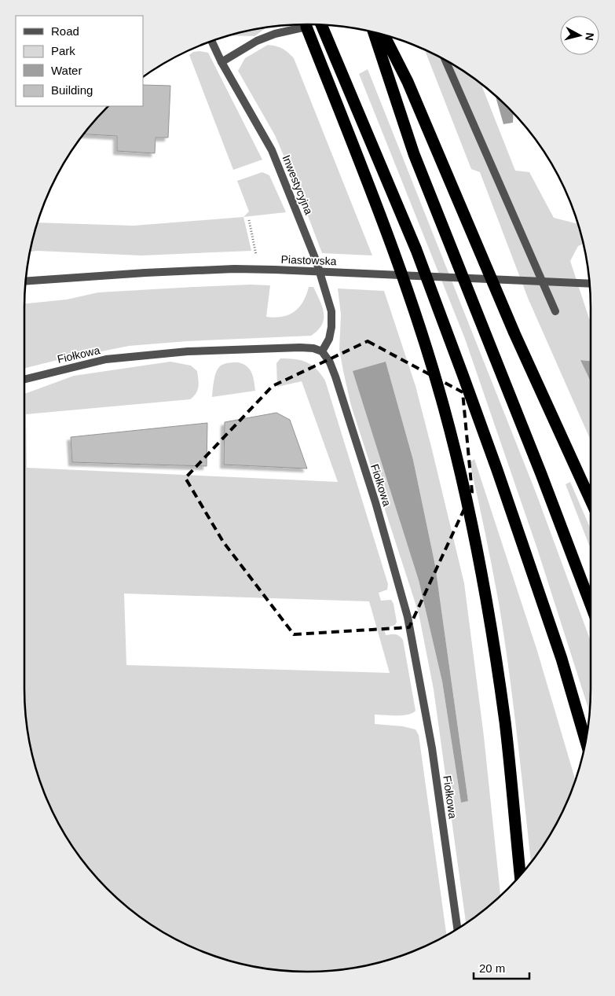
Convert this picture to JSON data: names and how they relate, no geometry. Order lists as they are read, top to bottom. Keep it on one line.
{"streets":{"street":["Inwestycyjna","Piastowska","Fiołkowa"]},"crossings":[["Inwestycyjna","Fiołkowa"]],"legend":["Road","Park","Water","Building"],"scale_bar":"20 m","north":"right"}
